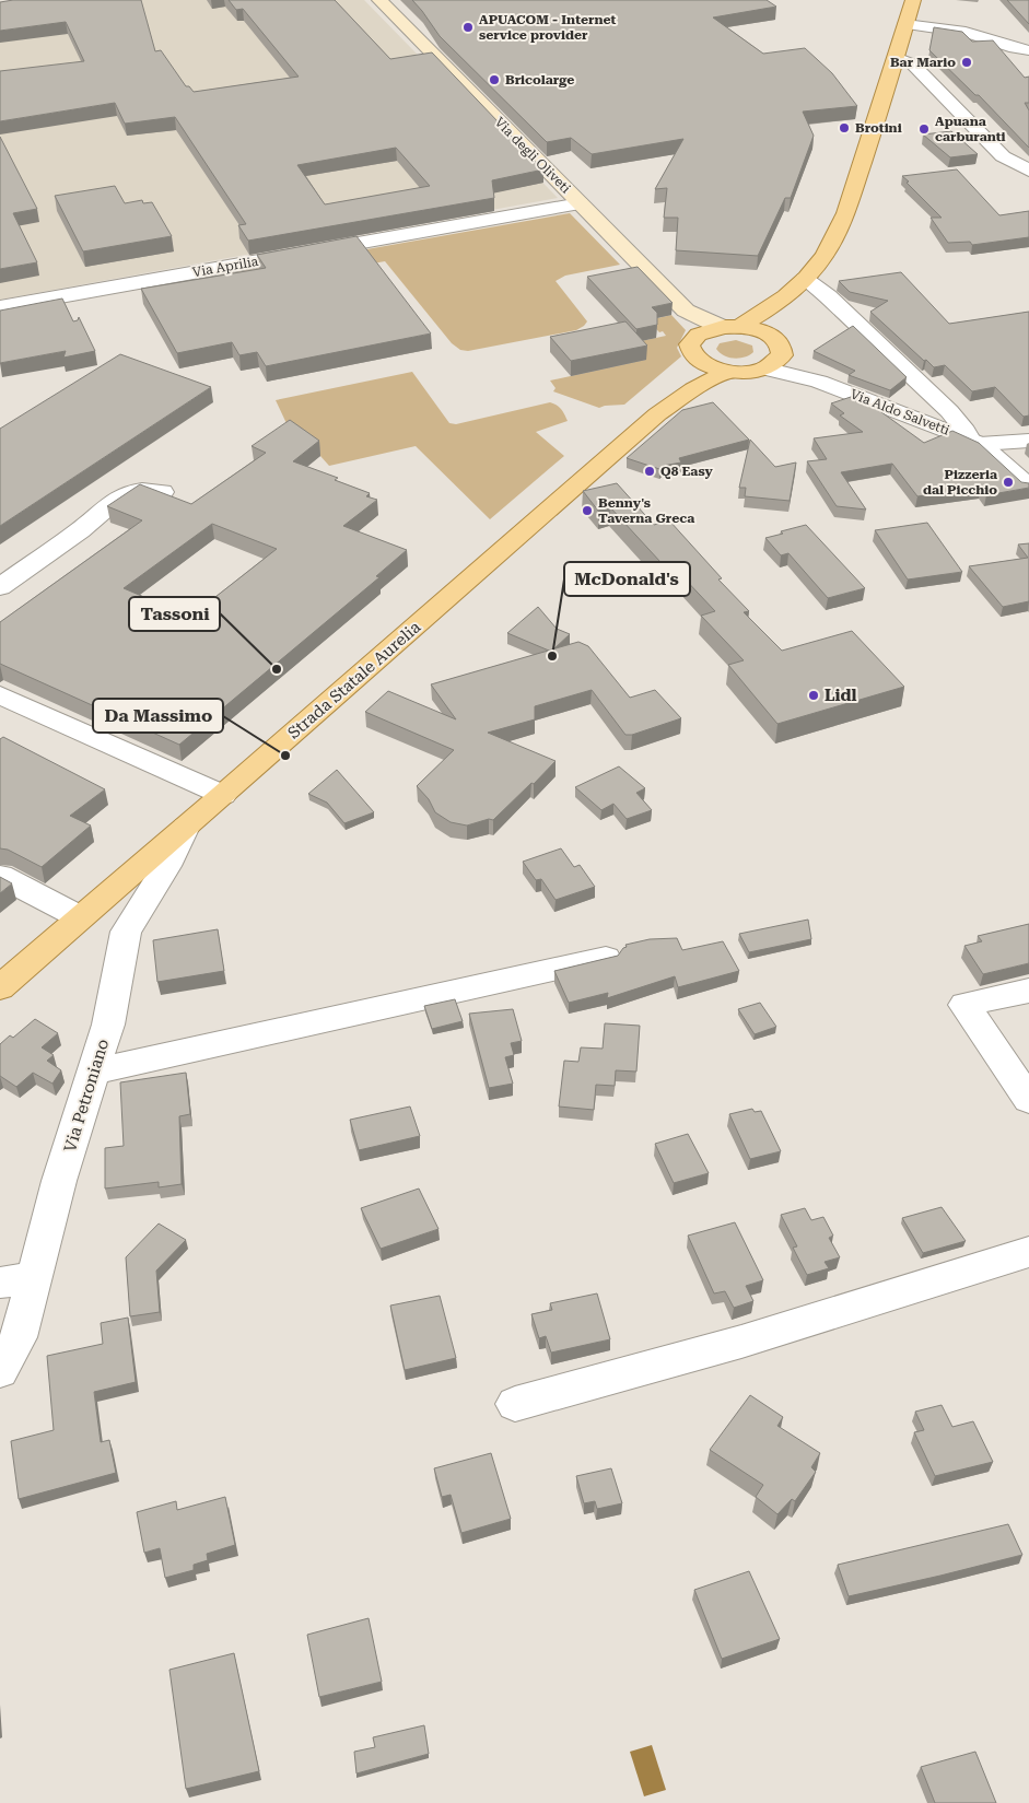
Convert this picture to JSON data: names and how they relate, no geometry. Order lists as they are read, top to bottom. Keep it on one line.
{"streets":{"main road":["Via degli Oliveti","Strada Statale Aurelia"],"street":["Via Aprilia","Via Aldo Salvetti","Via Petroniano"]},"crossings":[["Via degli Oliveti","Via Aprilia"],["Via Aldo Salvetti","Strada Statale Aurelia"],["Strada Statale Aurelia","Via Petroniano"]],"places":["APUACOM - Internet service provider","Bar Mario","Bricolarge","Brotini","Apuana carburanti","Q8 Easy","Pizzeria dal Picchio","Benny's Taverna Greca","McDonald's","Tassoni","Lidl","Da Massimo"]}
